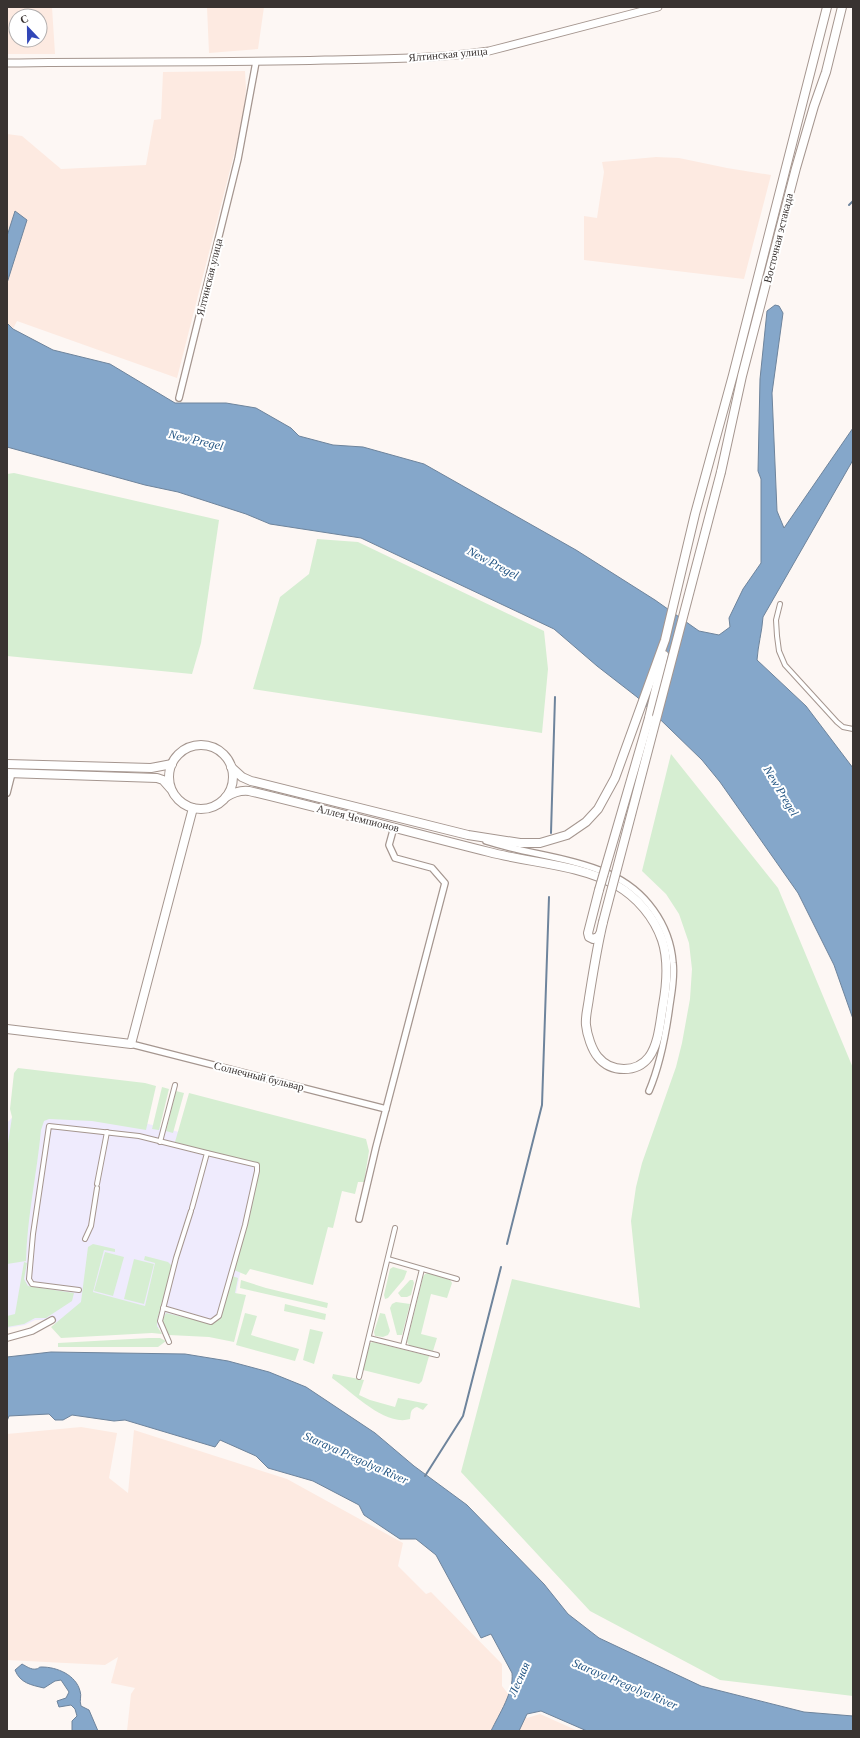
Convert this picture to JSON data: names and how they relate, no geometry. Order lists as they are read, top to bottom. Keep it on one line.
{"streets":{"main road":["Восточная эстакада","Аллея Чемпионов","Солнечный бульвар"],"street":["Ялтинская улица"]},"crossings":[["Восточная эстакада","Аллея Чемпионов"]],"water":["New Pregel","Staraya Pregolya River","Лесная"],"north":"top"}
